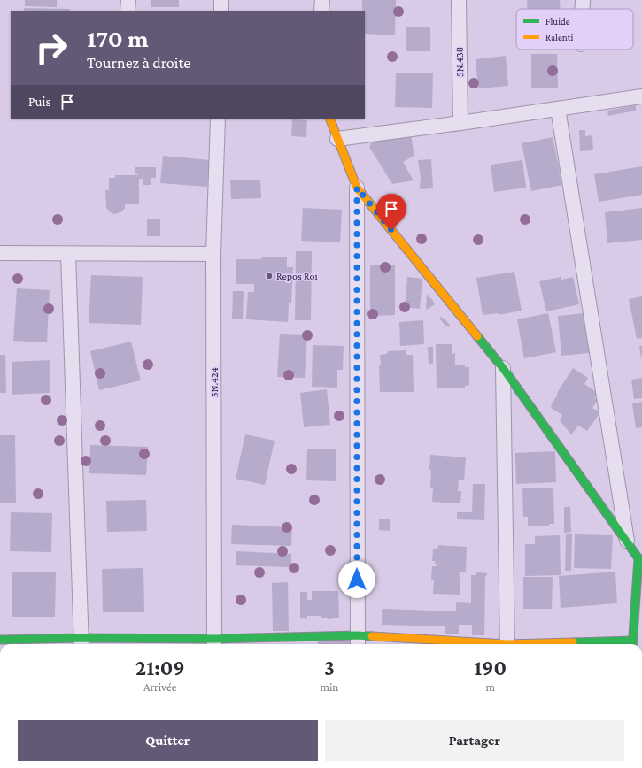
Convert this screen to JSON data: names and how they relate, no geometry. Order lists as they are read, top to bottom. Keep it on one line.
{"streets":{"street":["5N.438","5N.424"]},"places":["Repos Roi"],"legend":["Fluide","Ralenti"],"page":{"turn":["170 m","Tournez à droite"],"then":"Puis","eta":["21:09","Arrivée","3","min","190","m"],"buttons":["Quitter","Partager"]}}
